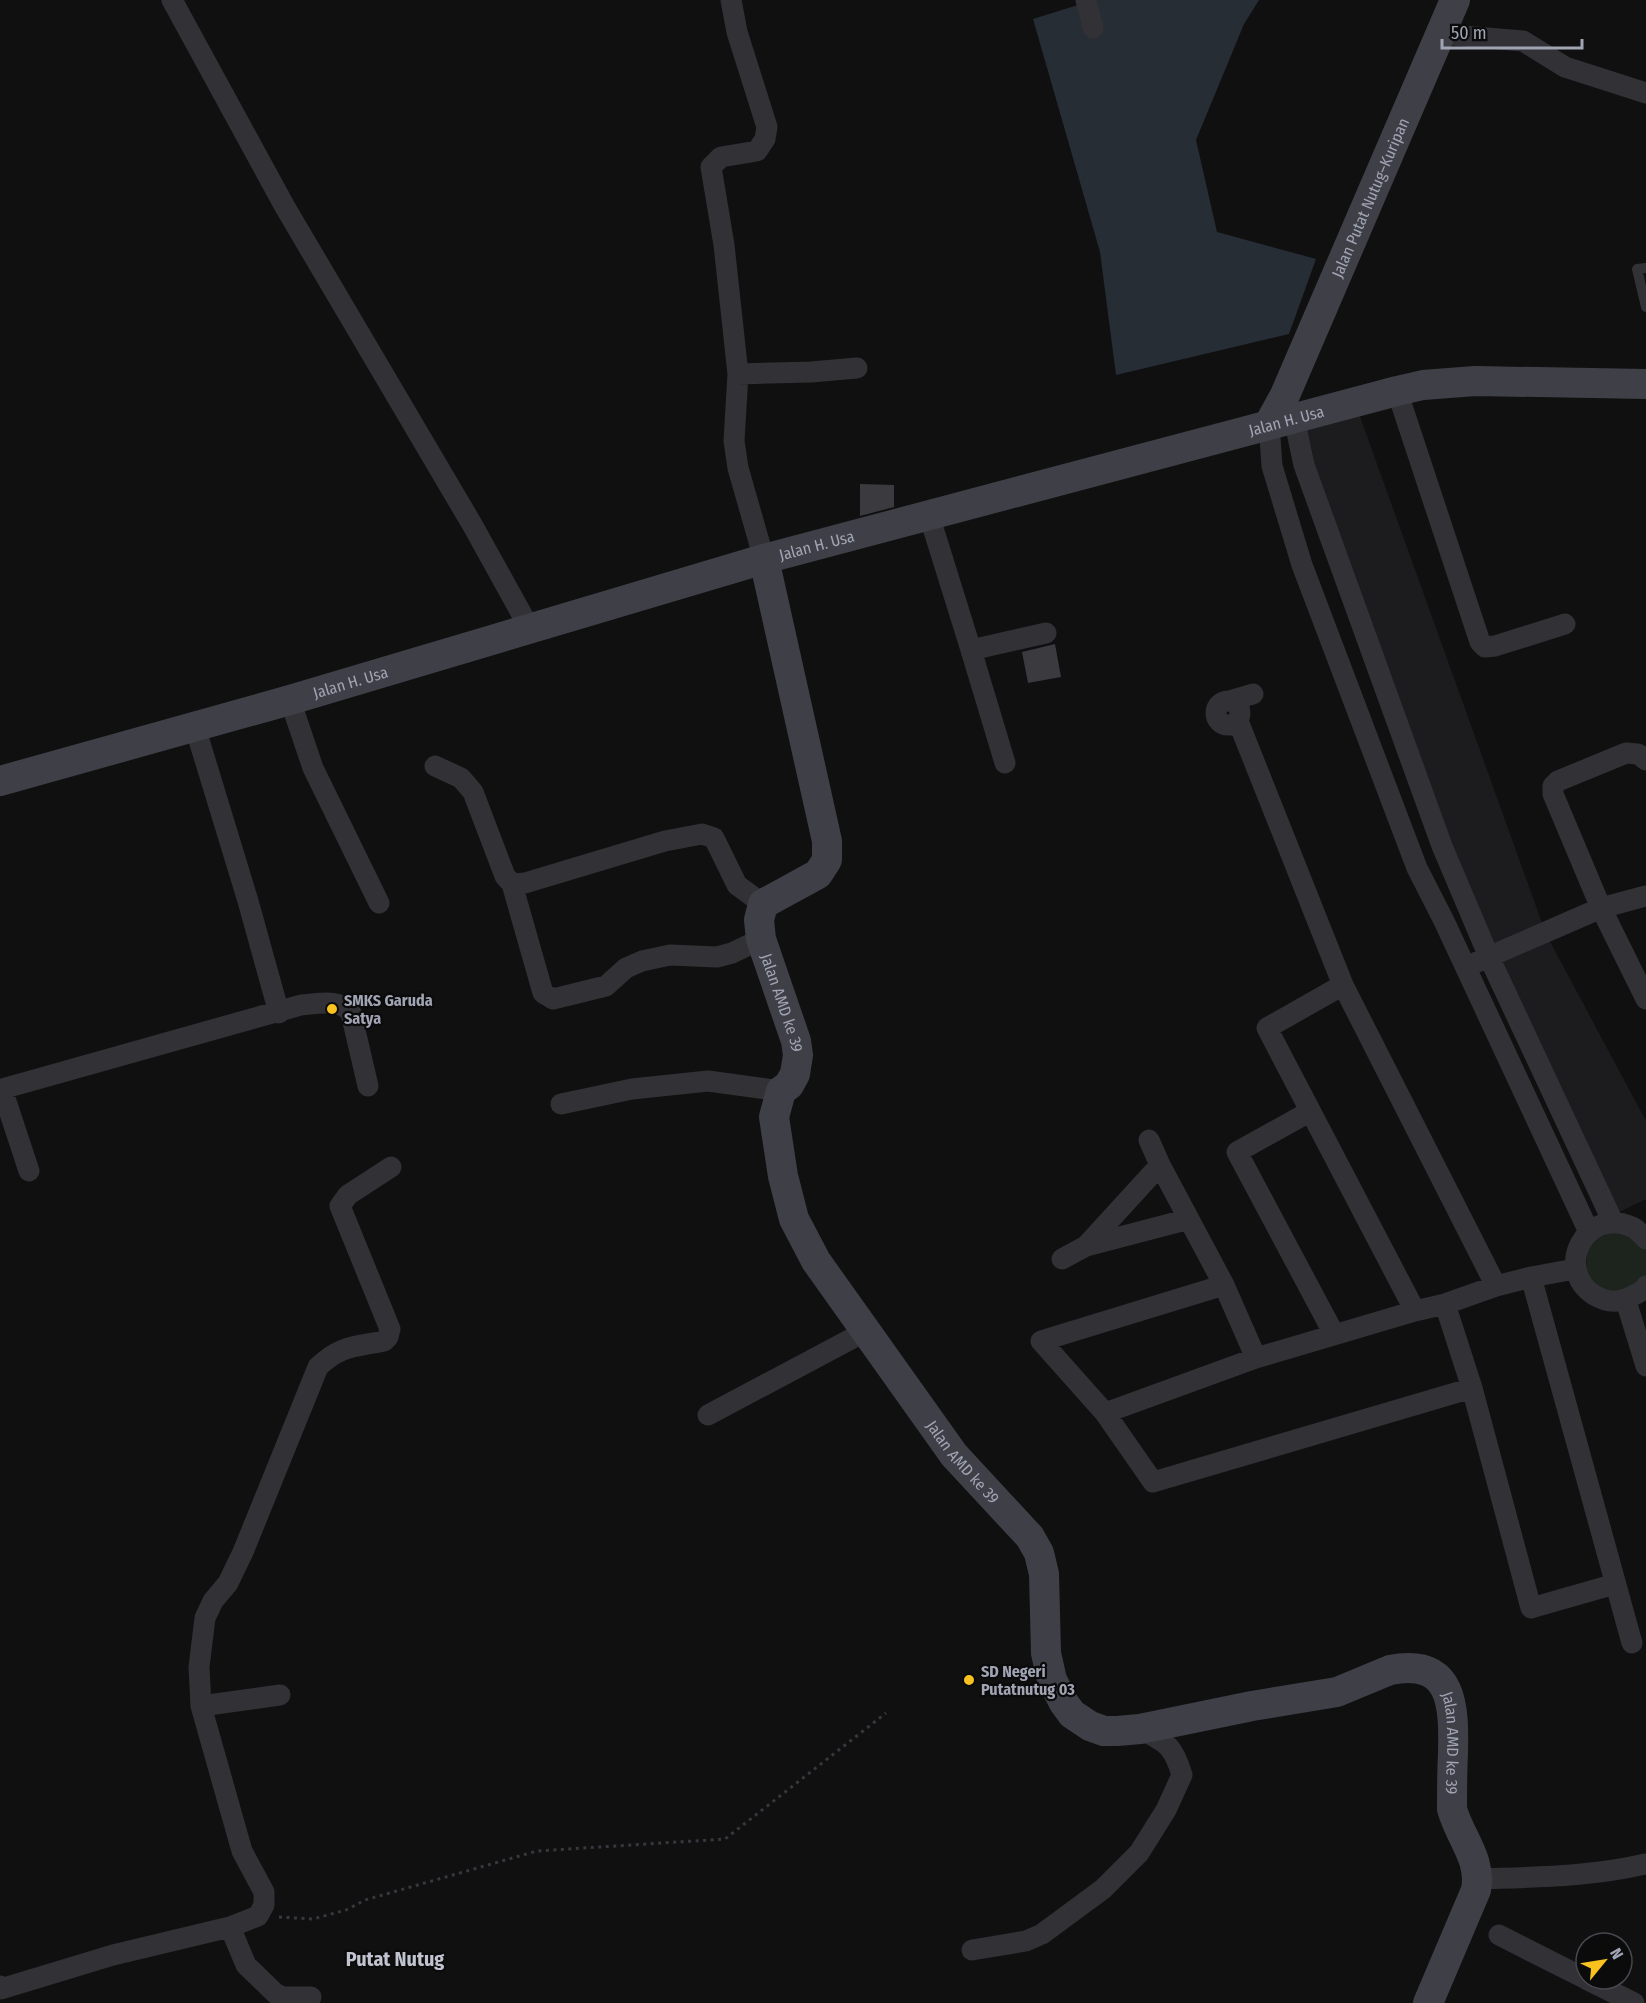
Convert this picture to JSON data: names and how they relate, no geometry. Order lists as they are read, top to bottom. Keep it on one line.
{"streets":{"street":["Jalan Putat Nutug–Kuripan","Jalan H. Usa","Jalan AMD ke 39"]},"crossings":[["Jalan Putat Nutug–Kuripan","Jalan H. Usa"]],"districts":["Putat Nutug"],"places":["SMKS Garuda Satya","SD Negeri Putatnutug 03"],"scale_bar":"50 m","north":"top right"}
